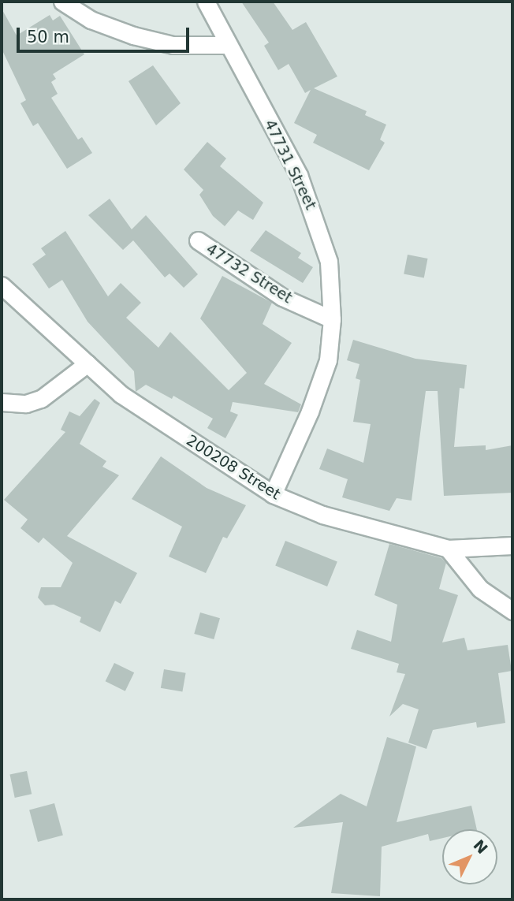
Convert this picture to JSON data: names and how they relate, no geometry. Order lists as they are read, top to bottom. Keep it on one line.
{"streets":{"street":["47731 Street","47732 Street","200208 Street"]},"crossings":[["47731 Street","47732 Street"],["47731 Street","200208 Street"]],"scale_bar":"50 m","north":"top right"}
